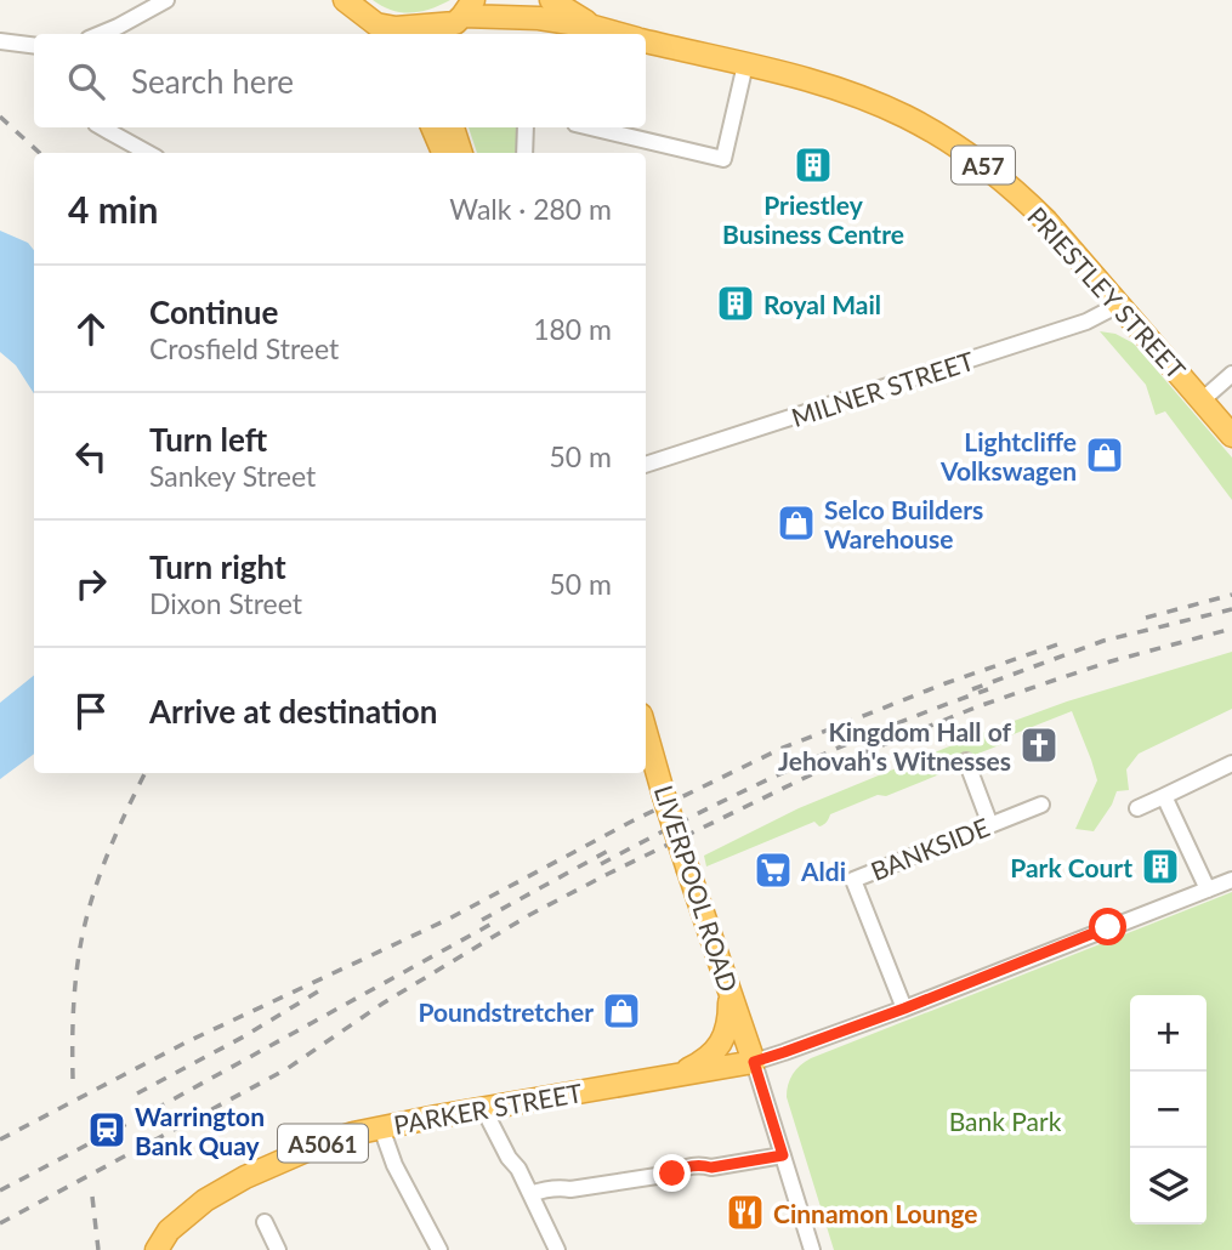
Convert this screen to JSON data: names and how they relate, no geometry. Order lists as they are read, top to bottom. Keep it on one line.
{"streets":{"highway":["A57","PRIESTLEY STREET","LIVERPOOL ROAD","PARKER STREET","A5061"],"street":["MILNER STREET","BANKSIDE"]},"crossings":[["A57","PRIESTLEY STREET"],["PRIESTLEY STREET","MILNER STREET"],["LIVERPOOL ROAD","PARKER STREET"]],"parks":["Bank Park"],"places":{"building":["Priestley Business Centre","Royal Mail","Park Court"],"shop":["Lightcliffe Volkswagen","Selco Builders Warehouse","Poundstretcher"],"church":["Kingdom Hall of Jehovah's Witnesses"],"supermarket":["Aldi"],"station":["Warrington Bank Quay"],"restaurant":["Cinnamon Lounge"]},"page":{"search":"Search here","heading":["4 min","Walk · 280 m"],"list":[["Continue","Crosfield Street","180 m"],["Turn left","Sankey Street","50 m"],["Turn right","Dixon Street","50 m"],"Arrive at destination"],"map_buttons":["+","−"]}}
